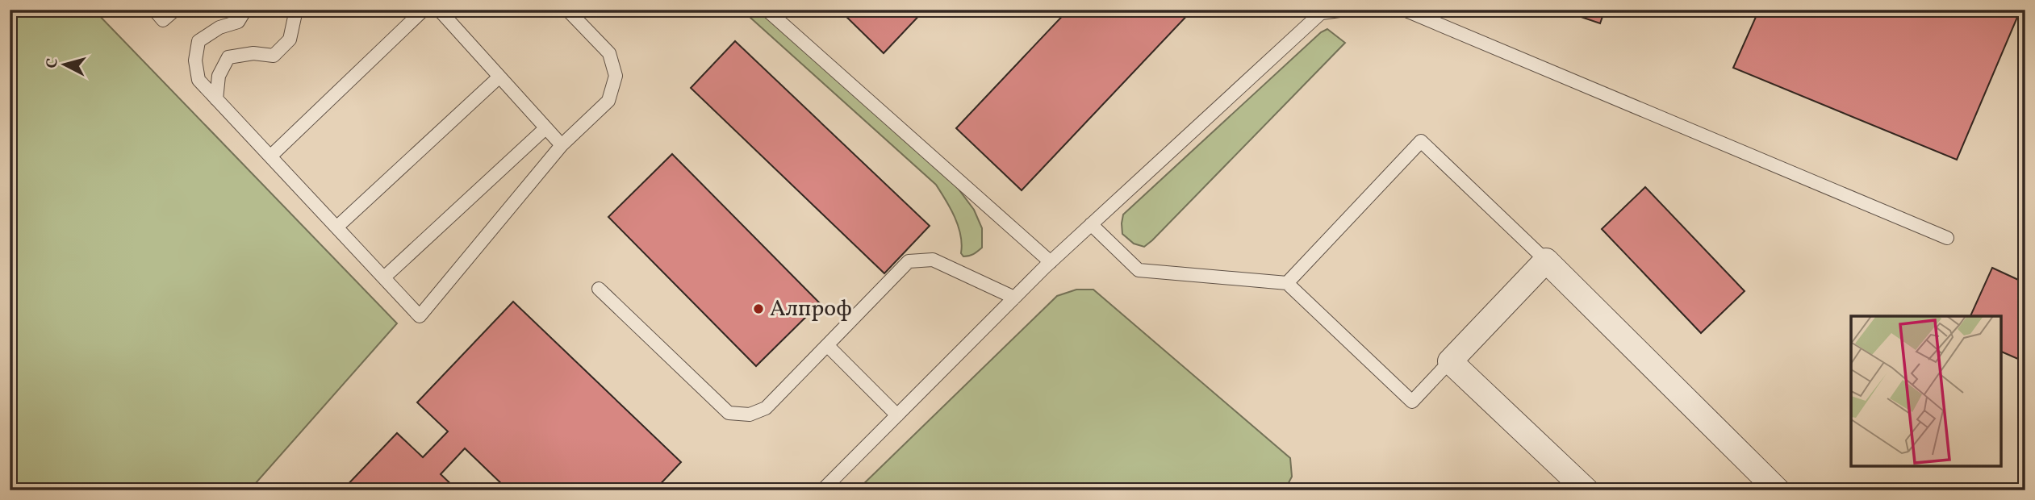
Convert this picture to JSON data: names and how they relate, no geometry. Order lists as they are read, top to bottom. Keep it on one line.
{"places":["Алпроф"],"north":"left"}
